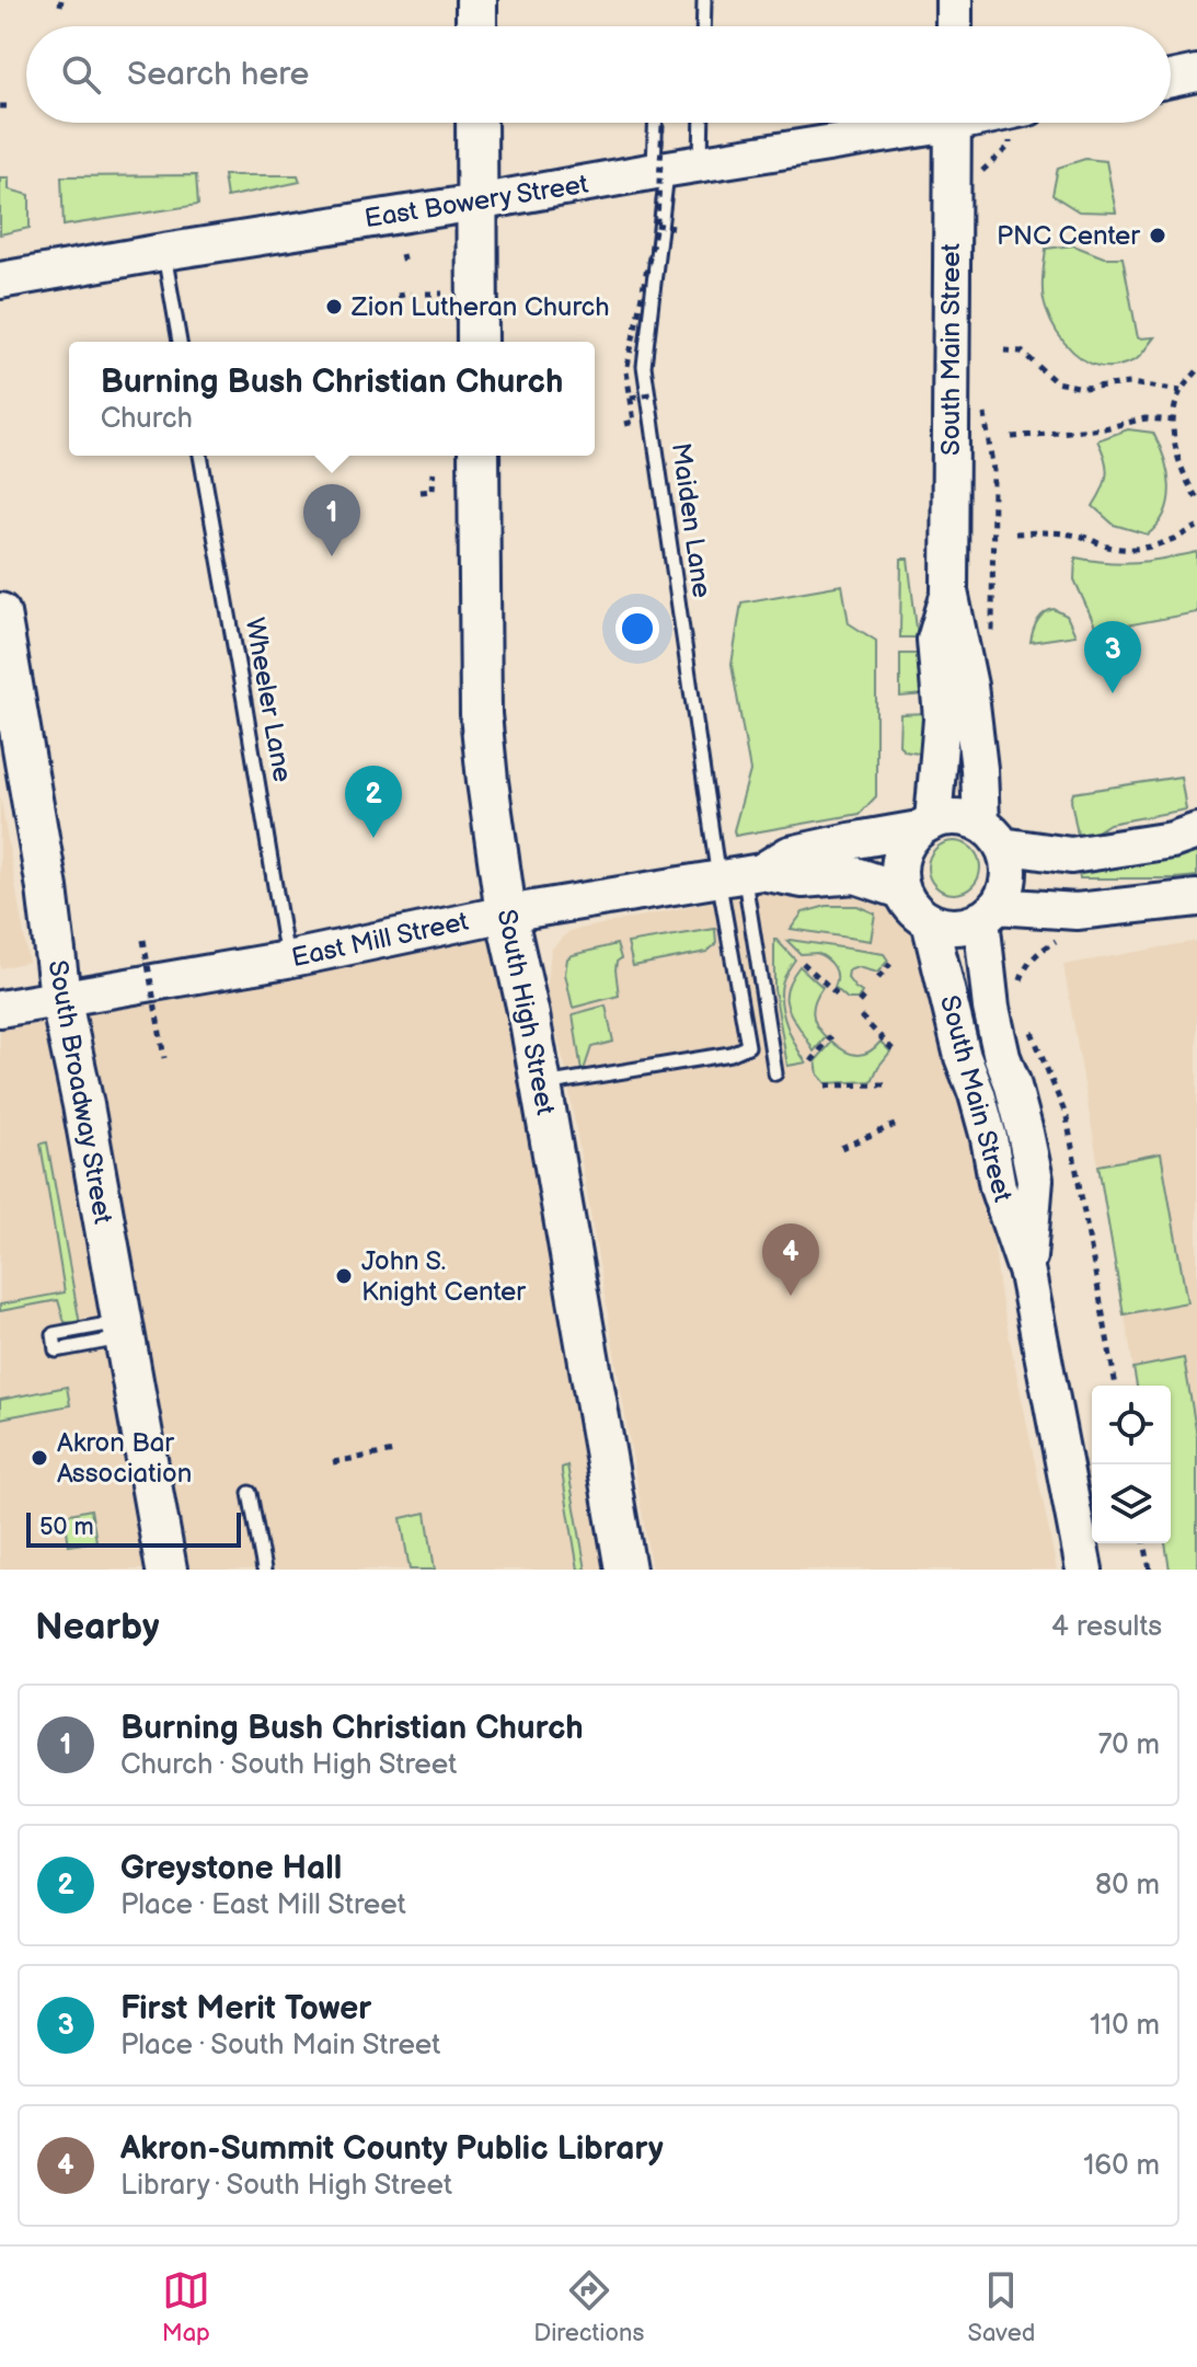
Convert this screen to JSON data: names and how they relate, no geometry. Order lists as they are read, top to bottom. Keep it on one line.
{"streets":{"main road":["South High Street","South Broadway Street"],"street":["East Bowery Street","South Main Street","East Mill Street"],"lane":["Maiden Lane","Wheeler Lane"]},"crossings":[["East Bowery Street","Maiden Lane"],["South Main Street","East Mill Street"],["Maiden Lane","East Mill Street"],["Wheeler Lane","East Mill Street"],["East Mill Street","South High Street"],["East Mill Street","South Broadway Street"]],"places":["PNC Center","Zion Lutheran Church","John S. Knight Center","Akron Bar Association"],"scale_bar":"50 m","page":{"search":"Search here","popup":["Burning Bush Christian Church","Church"],"pins":["1","3","2","4"],"scale":"50 m","heading":["Nearby","4 results"],"list":[{"mark":"1","name":"Burning Bush Christian Church","note":"Church · South High Street","value":"70 m"},{"mark":"2","name":"Greystone Hall","note":"Place · East Mill Street","value":"80 m"},{"mark":"3","name":"First Merit Tower","note":"Place · South Main Street","value":"110 m"},{"mark":"4","name":"Akron-Summit County Public Library","note":"Library · South High Street","value":"160 m"}],"nav":["Map","Directions","Saved"]}}
